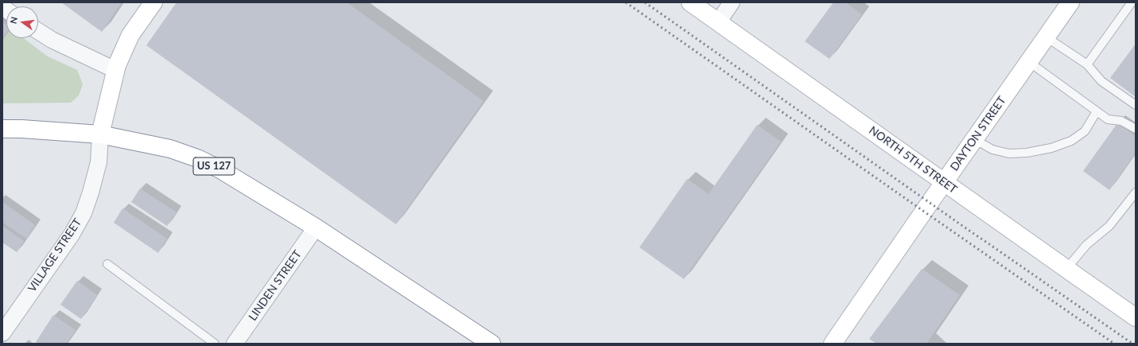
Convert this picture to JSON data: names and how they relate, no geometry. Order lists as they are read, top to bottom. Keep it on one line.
{"streets":{"main road":["DAYTON STREET","NORTH 5TH STREET","US 127"],"street":["VILLAGE STREET","LINDEN STREET"]},"crossings":[["DAYTON STREET","NORTH 5TH STREET"],["US 127","VILLAGE STREET"],["US 127","LINDEN STREET"]],"north":"left"}
